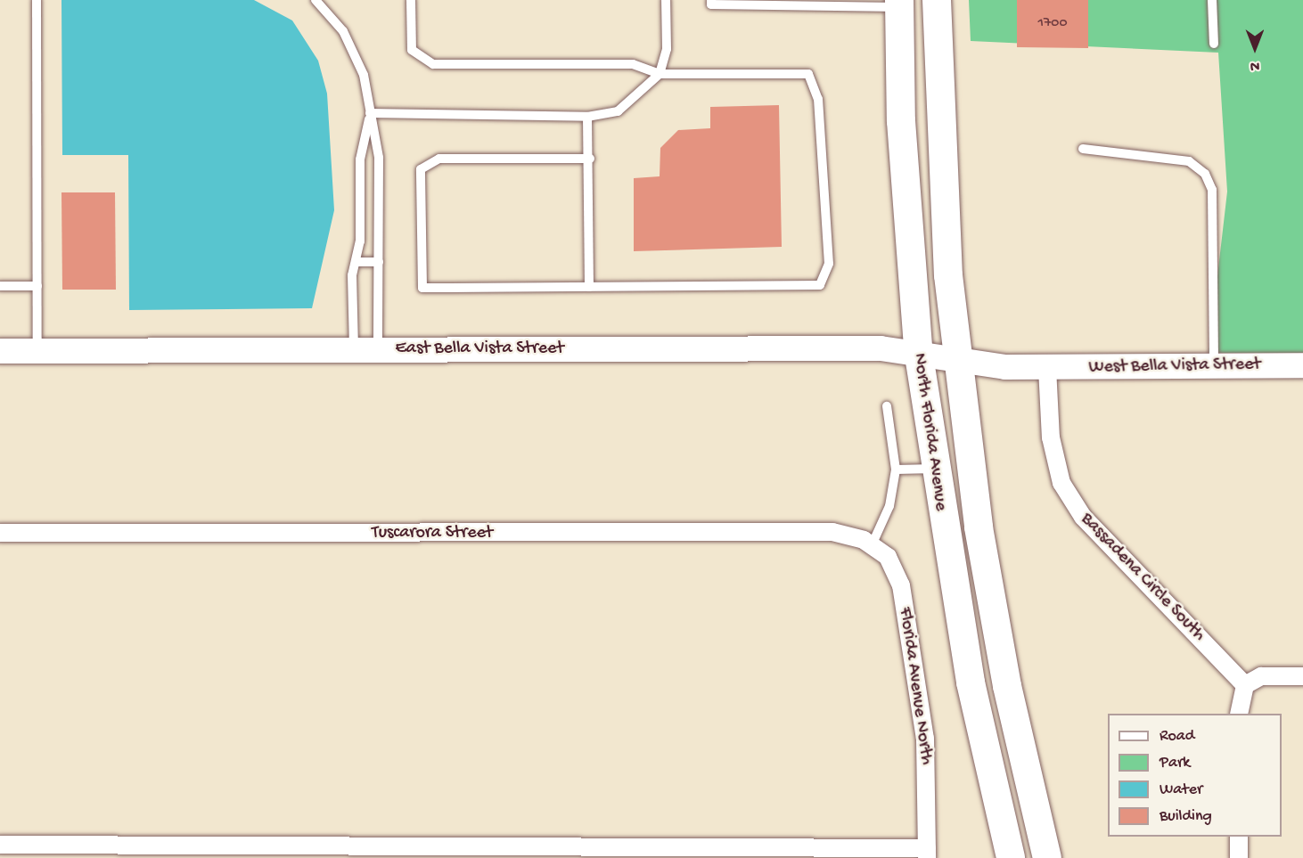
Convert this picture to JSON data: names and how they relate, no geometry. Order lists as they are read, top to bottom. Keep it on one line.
{"streets":{"main road":["North Florida Avenue"],"street":["East Bella Vista Street","West Bella Vista Street","Tuscarora Street","Bassadena Circle South","Florida Avenue North"]},"crossings":[["East Bella Vista Street","West Bella Vista Street"],["East Bella Vista Street","North Florida Avenue"],["West Bella Vista Street","North Florida Avenue"],["West Bella Vista Street","Bassadena Circle South"],["Tuscarora Street","Florida Avenue North"]],"house_numbers":["1700"],"legend":["Road","Park","Water","Building"],"north":"bottom"}
